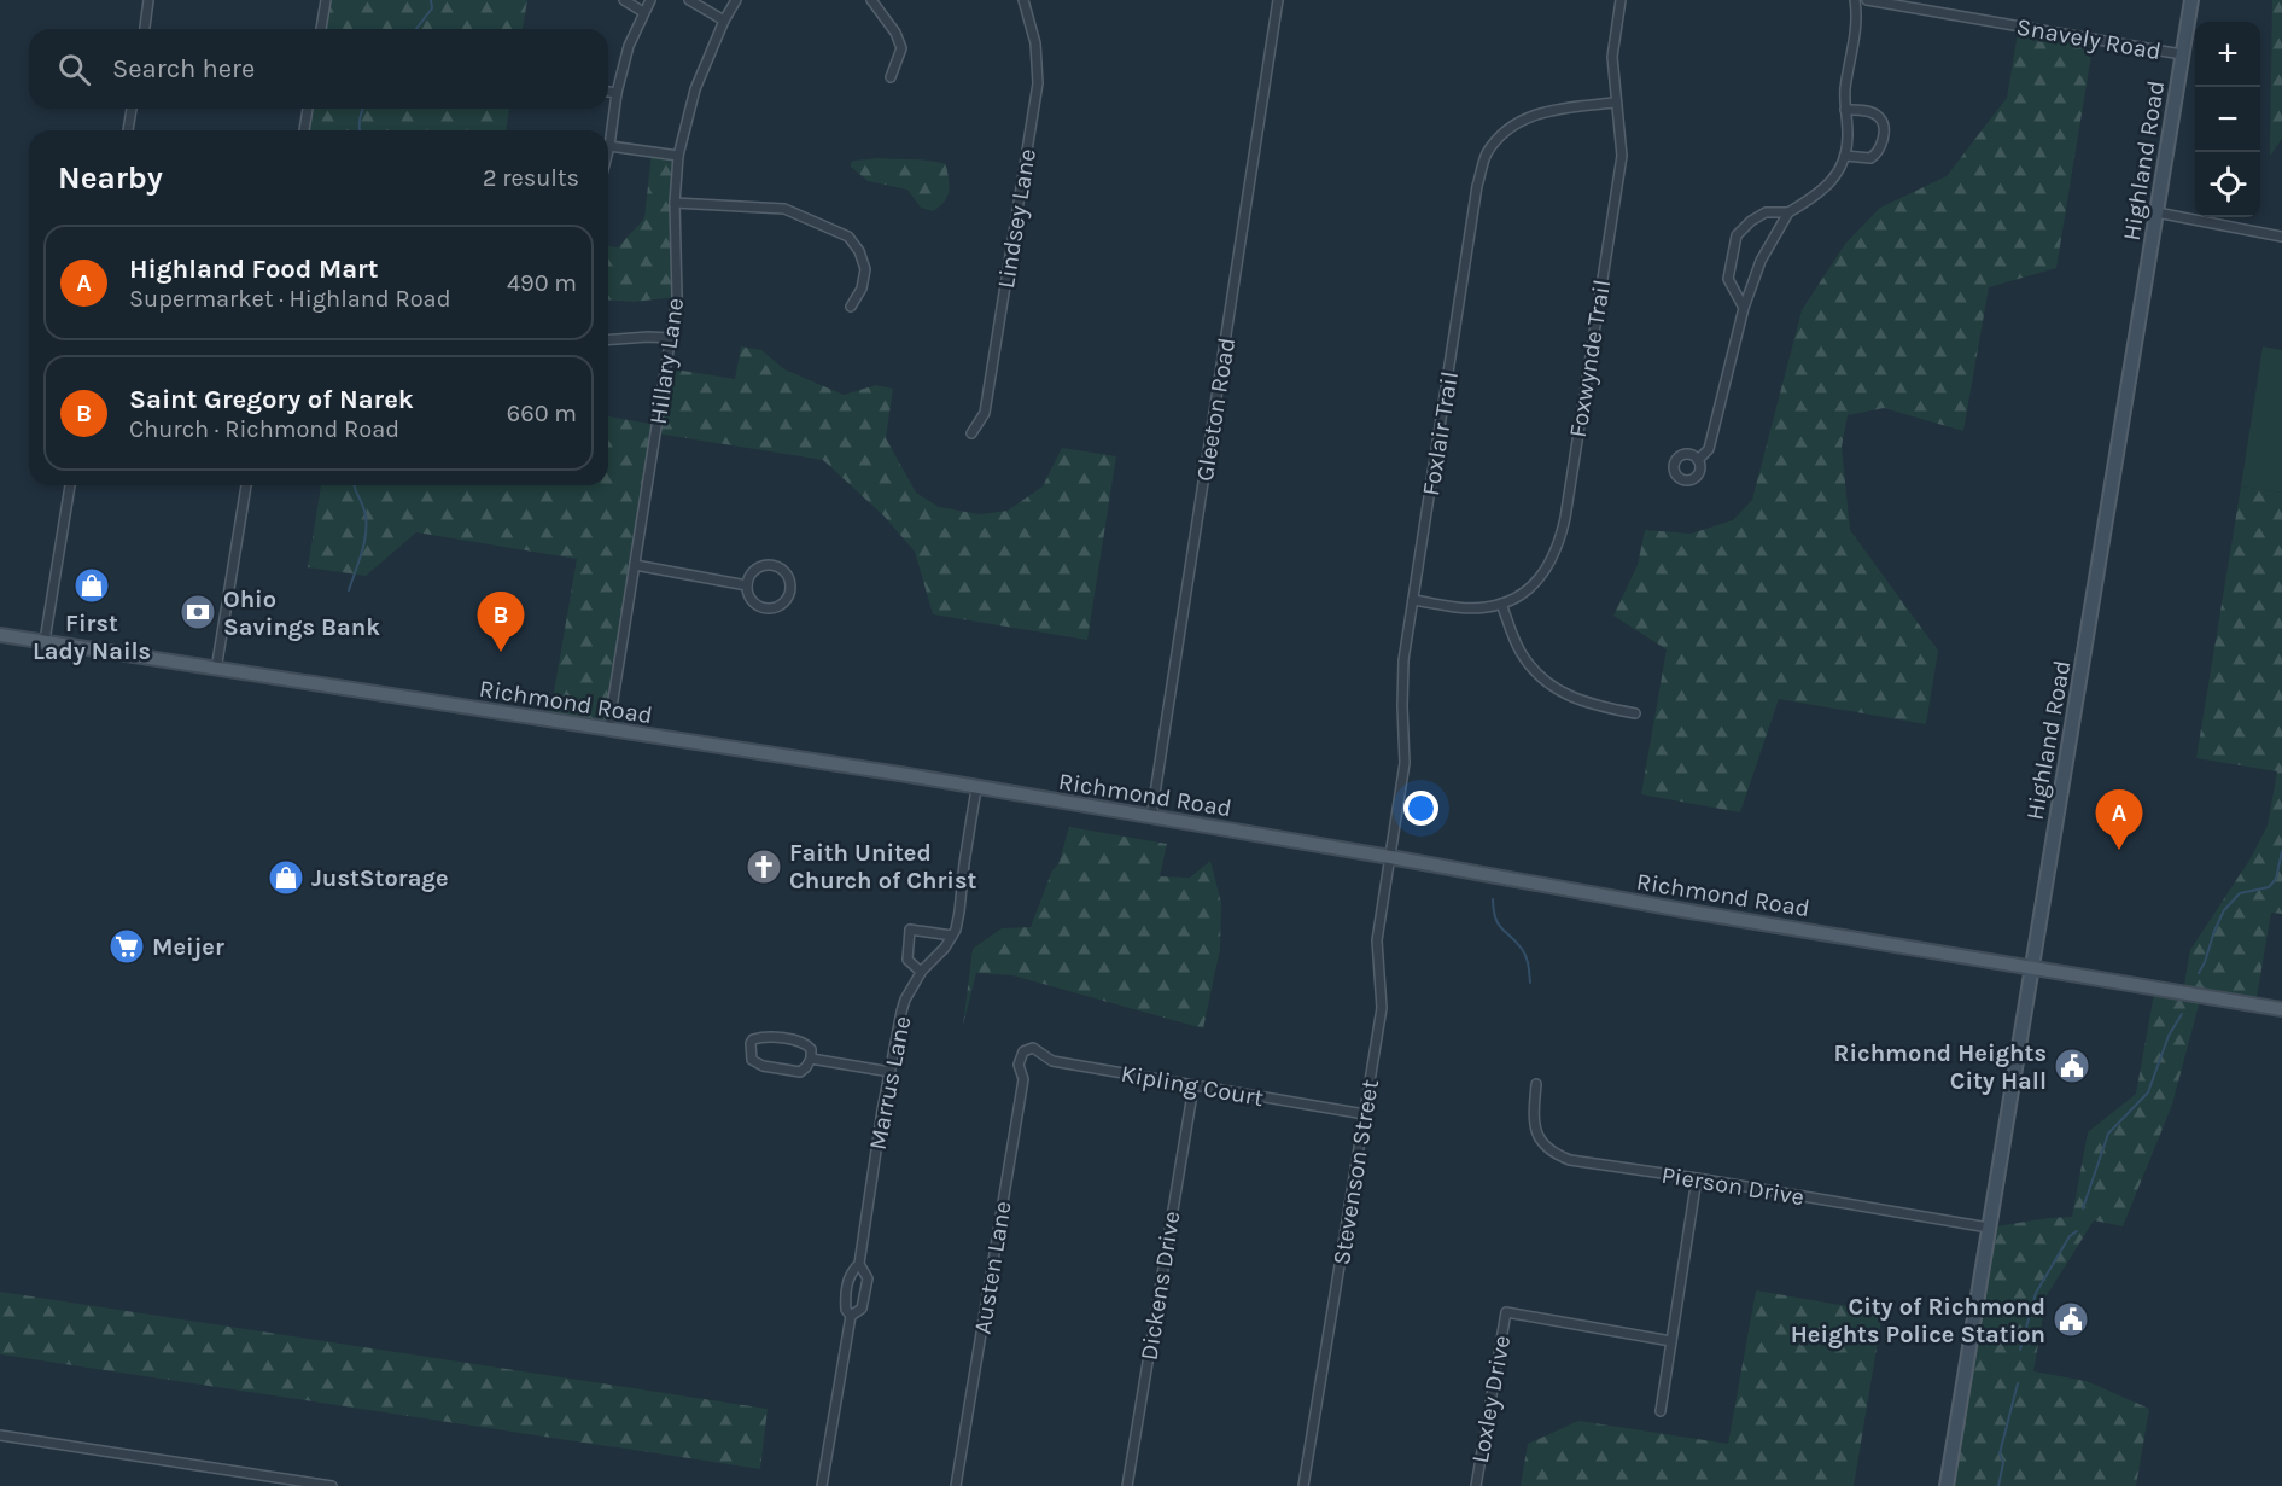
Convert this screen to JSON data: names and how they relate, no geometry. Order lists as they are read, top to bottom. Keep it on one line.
{"streets":{"main road":["Richmond Road"],"street":["Snavely Road","Highland Road","Lindsey Lane","Foxwynde Trail","Hillary Lane","Gleeton Road","Foxlair Trail","Marrus Lane","Kipling Court","Stevenson Street","Pierson Drive","Austen Lane","Dickens Drive","Loxley Drive"]},"crossings":[["Snavely Road","Highland Road"],["Highland Road","Richmond Road"],["Highland Road","Pierson Drive"],["Foxwynde Trail","Foxlair Trail"],["Hillary Lane","Richmond Road"],["Gleeton Road","Richmond Road"],["Foxlair Trail","Richmond Road"],["Foxlair Trail","Stevenson Street"],["Richmond Road","Marrus Lane"],["Richmond Road","Stevenson Street"],["Kipling Court","Stevenson Street"],["Kipling Court","Austen Lane"],["Kipling Court","Dickens Drive"]],"places":{"shop":["First Lady Nails","JustStorage"],"bank":["Ohio Savings Bank"],"church":["Faith United Church of Christ"],"supermarket":["Meijer"],"public building":["Richmond Heights City Hall","City of Richmond Heights Police Station"]},"page":{"map_buttons":["+","−"],"search":"Search here","heading":["Nearby","2 results"],"list":[{"mark":"A","name":"Highland Food Mart","note":"Supermarket · Highland Road","value":"490 m"},{"mark":"B","name":"Saint Gregory of Narek","note":"Church · Richmond Road","value":"660 m"}],"pins":["B","A"]}}
